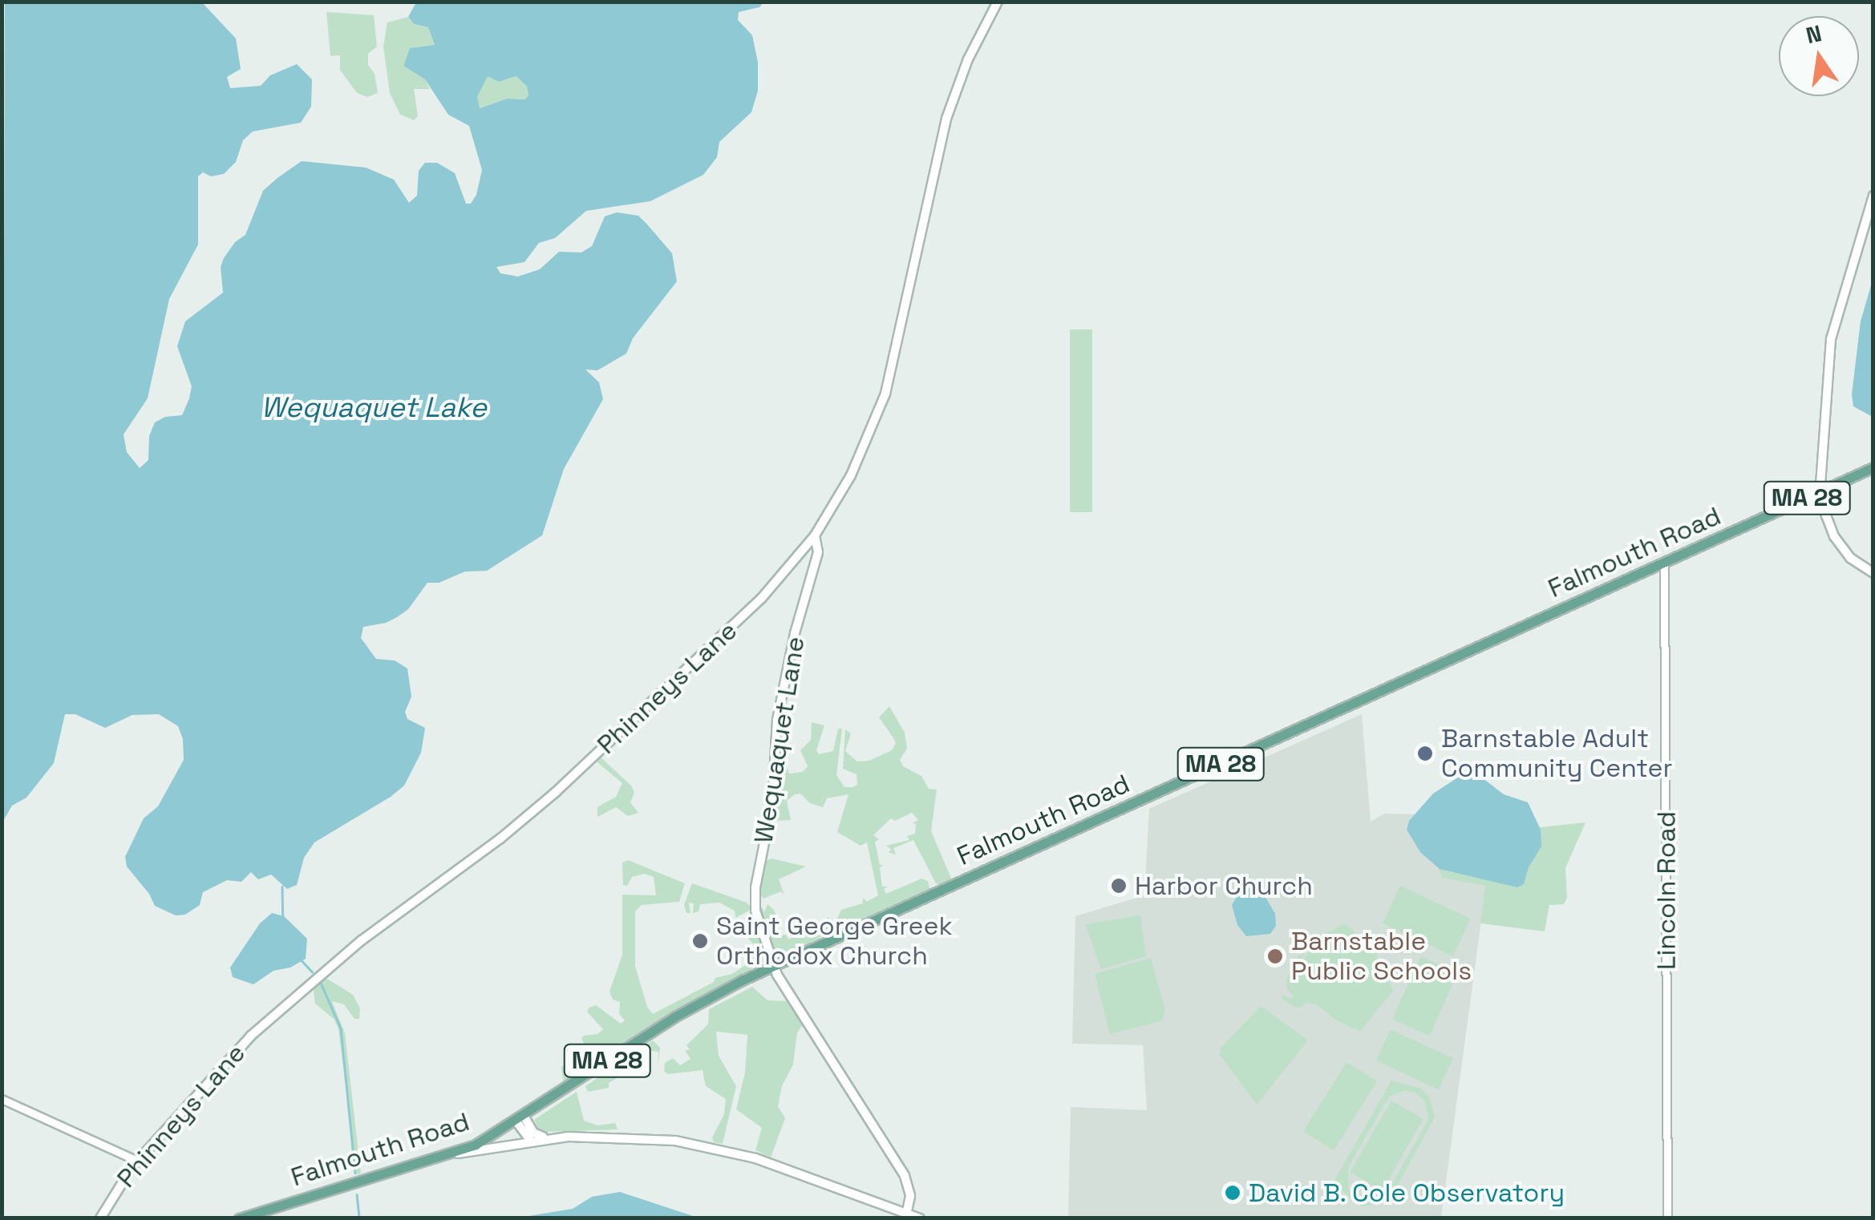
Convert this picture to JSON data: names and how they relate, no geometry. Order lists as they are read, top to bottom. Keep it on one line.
{"streets":{"main road":["MA 28","Falmouth Road","Phinneys Lane","Wequaquet Lane"],"street":["Lincoln Road"]},"crossings":[["Falmouth Road","Wequaquet Lane"],["Falmouth Road","Lincoln Road"],["Phinneys Lane","Wequaquet Lane"]],"water":["Wequaquet Lake"],"places":["Barnstable Adult Community Center","Harbor Church","Saint George Greek Orthodox Church","Barnstable Public Schools","David B. Cole Observatory"],"north":"top"}
